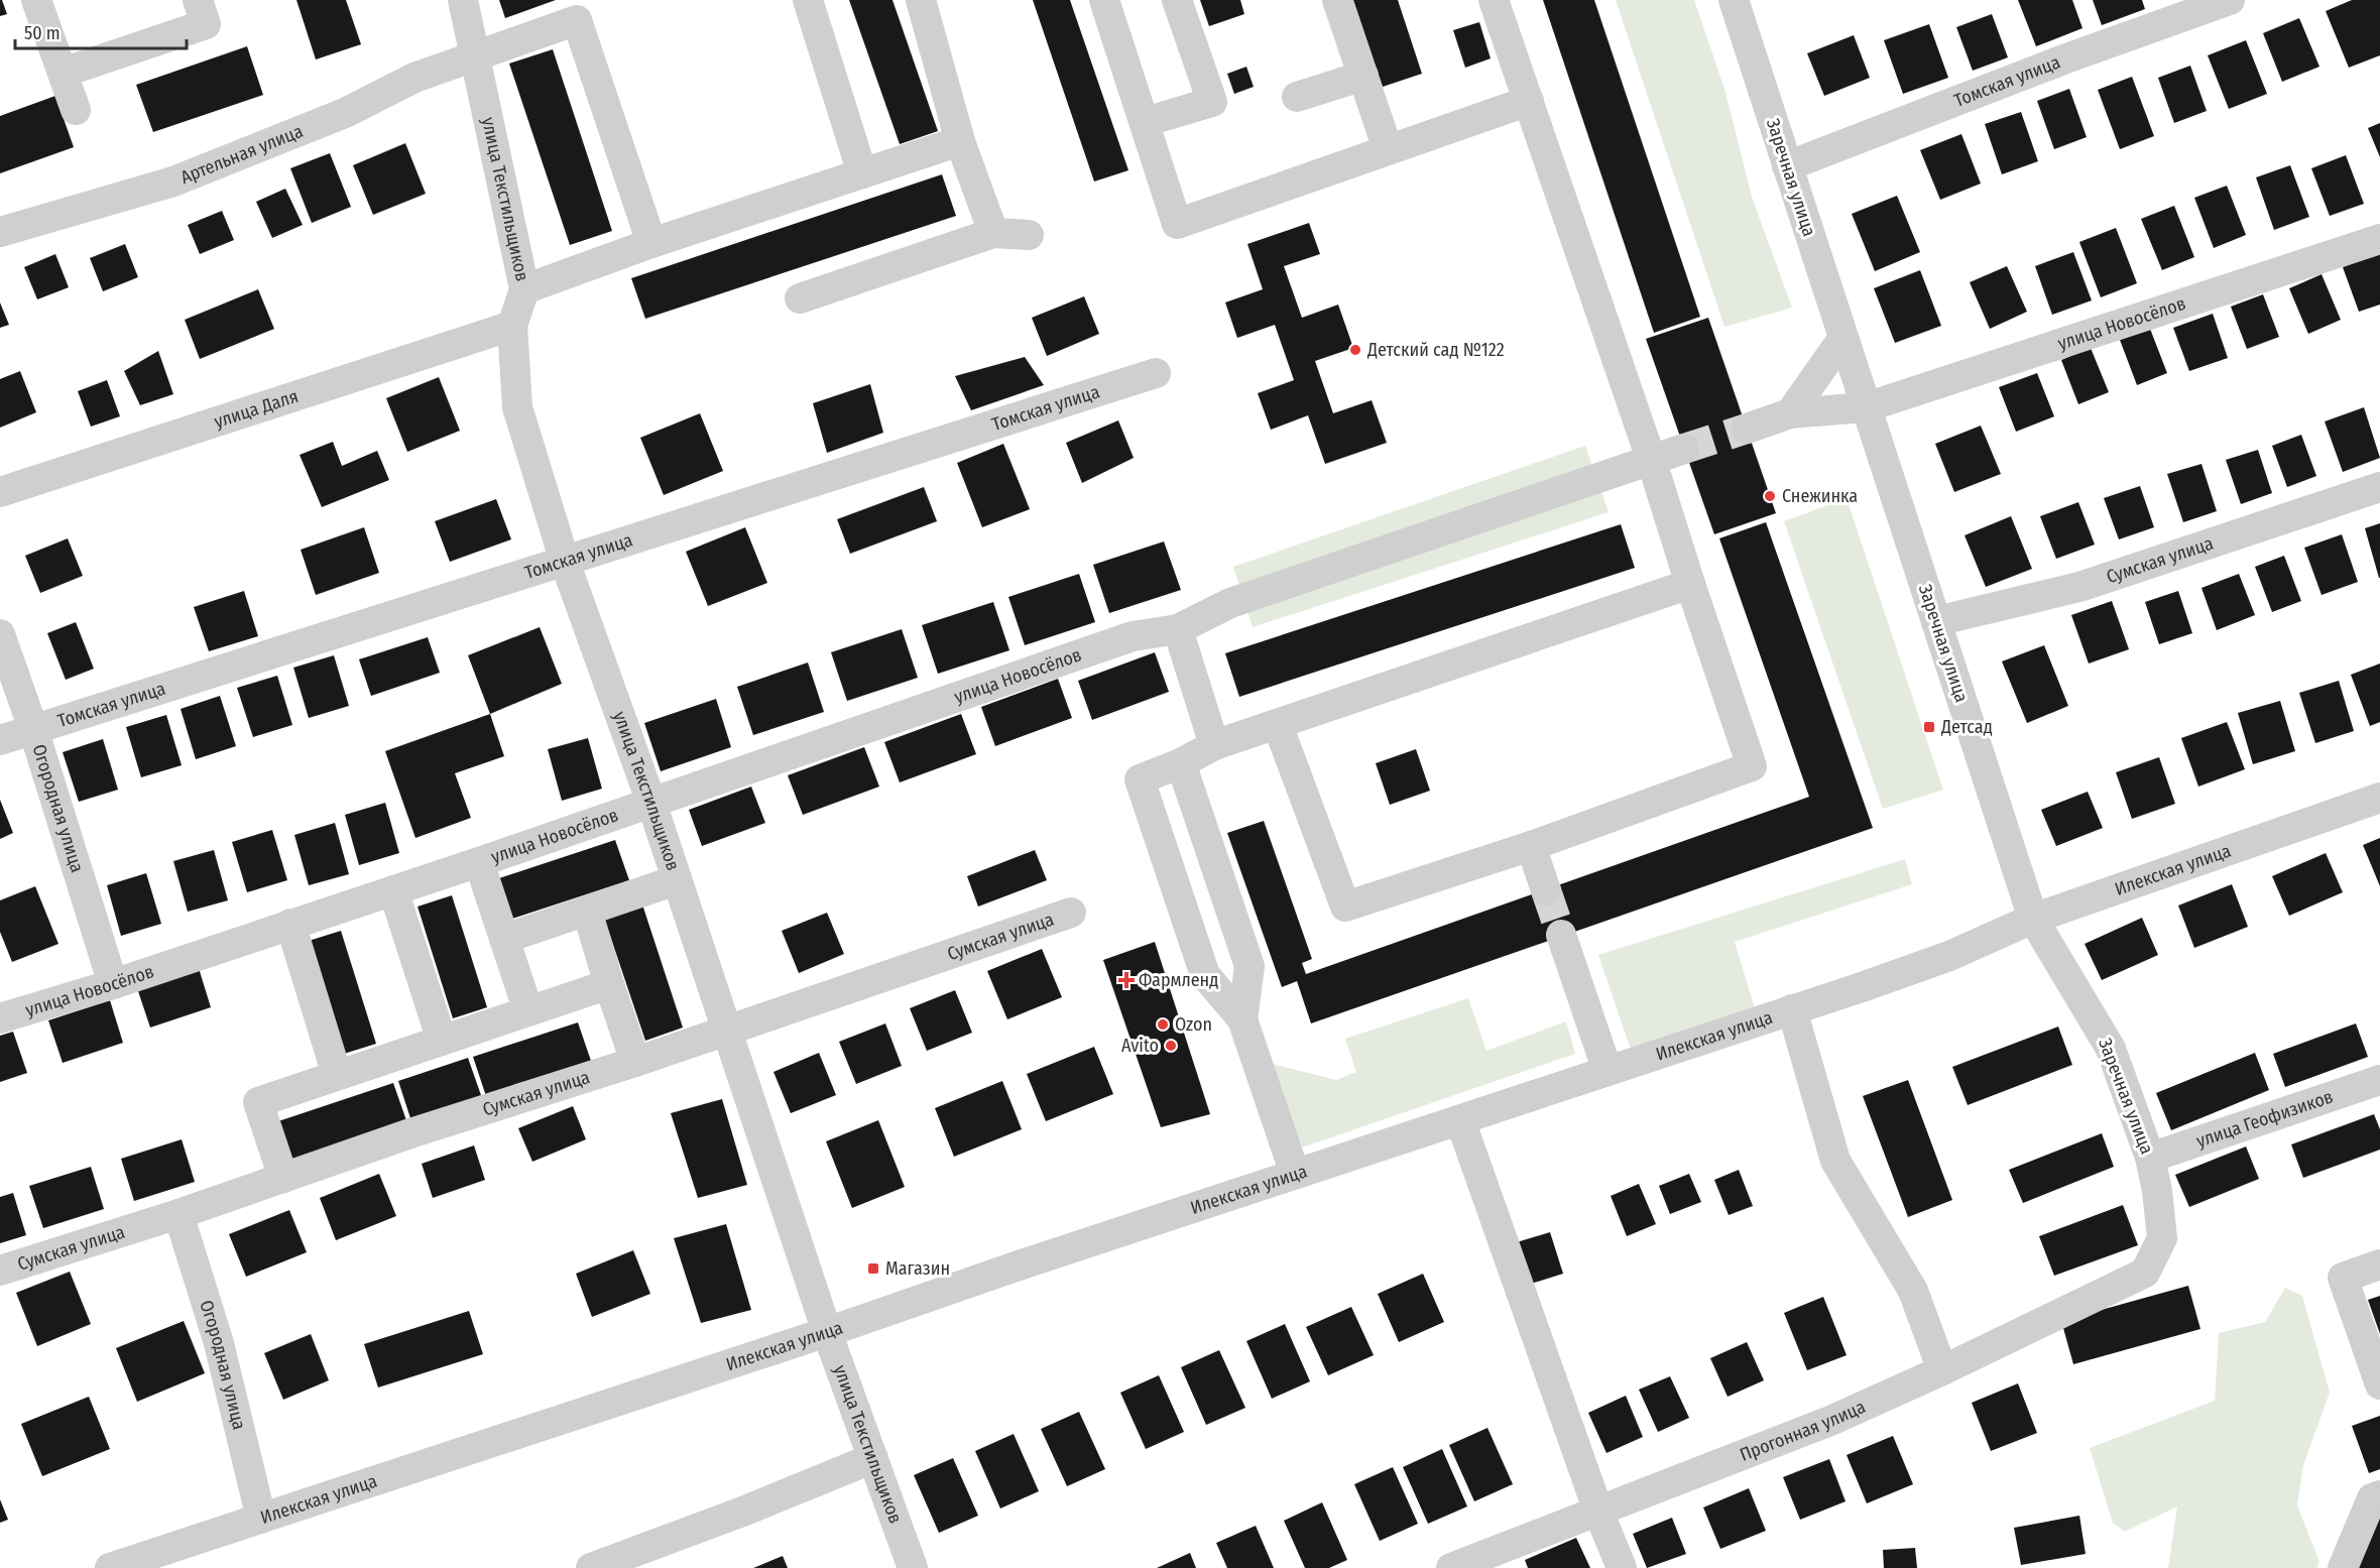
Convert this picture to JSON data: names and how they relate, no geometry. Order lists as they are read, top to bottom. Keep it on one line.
{"streets":{"street":["Томская улица","Артельная улица","Заречная улица","улица Текстильщиков","улица Новосёлов","улица Даля","Сумская улица","Огородная улица","Илекская улица","улица Геофизиков","Прогонная улица"]},"crossings":[["Томская улица","Заречная улица"],["Томская улица","улица Текстильщиков"],["Томская улица","Огородная улица"],["Артельная улица","улица Текстильщиков"],["Заречная улица","улица Новосёлов"],["Заречная улица","Сумская улица"],["Заречная улица","Илекская улица"],["Заречная улица","улица Геофизиков"],["Заречная улица","Прогонная улица"],["улица Текстильщиков","улица Новосёлов"],["улица Текстильщиков","улица Даля"],["улица Текстильщиков","Сумская улица"],["улица Текстильщиков","Илекская улица"],["улица Новосёлов","Огородная улица"],["Сумская улица","Огородная улица"],["Огородная улица","Илекская улица"]],"places":{"other":["Детский сад №122","Снежинка","Ozon","Avito"],"transit":["Детсад","Магазин"],"health":["Фармленд"]},"scale_bar":"50 m"}
